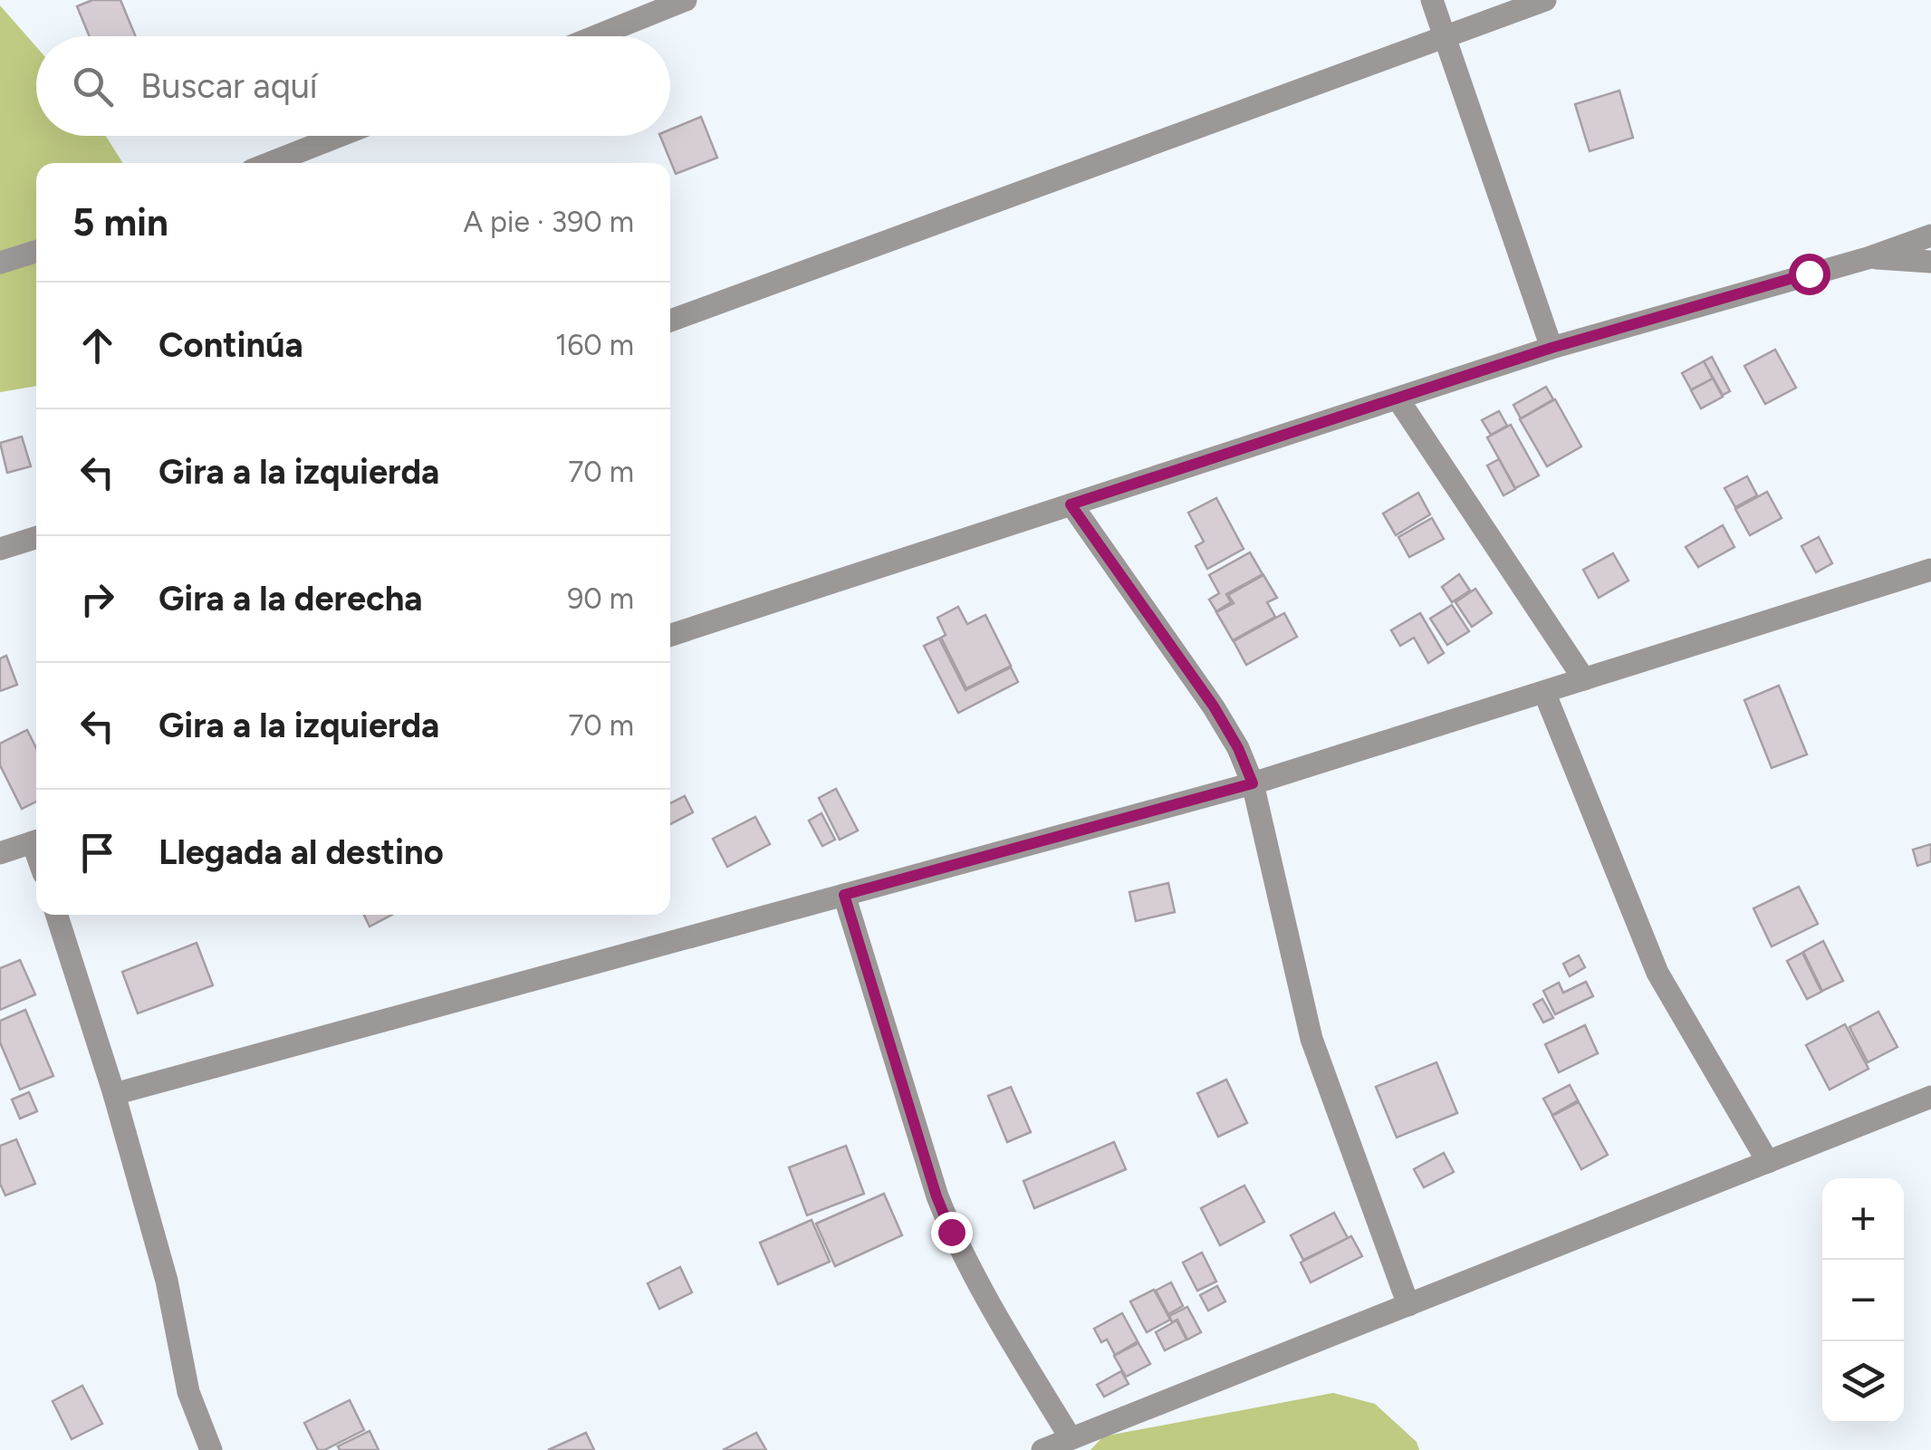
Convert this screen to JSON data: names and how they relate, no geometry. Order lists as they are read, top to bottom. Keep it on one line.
{"page":{"search":"Buscar aquí","heading":["5 min","A pie · 390 m"],"list":[["Continúa","160 m"],["Gira a la izquierda","70 m"],["Gira a la derecha","90 m"],["Gira a la izquierda","70 m"],"Llegada al destino"],"map_buttons":["+","−"]}}
